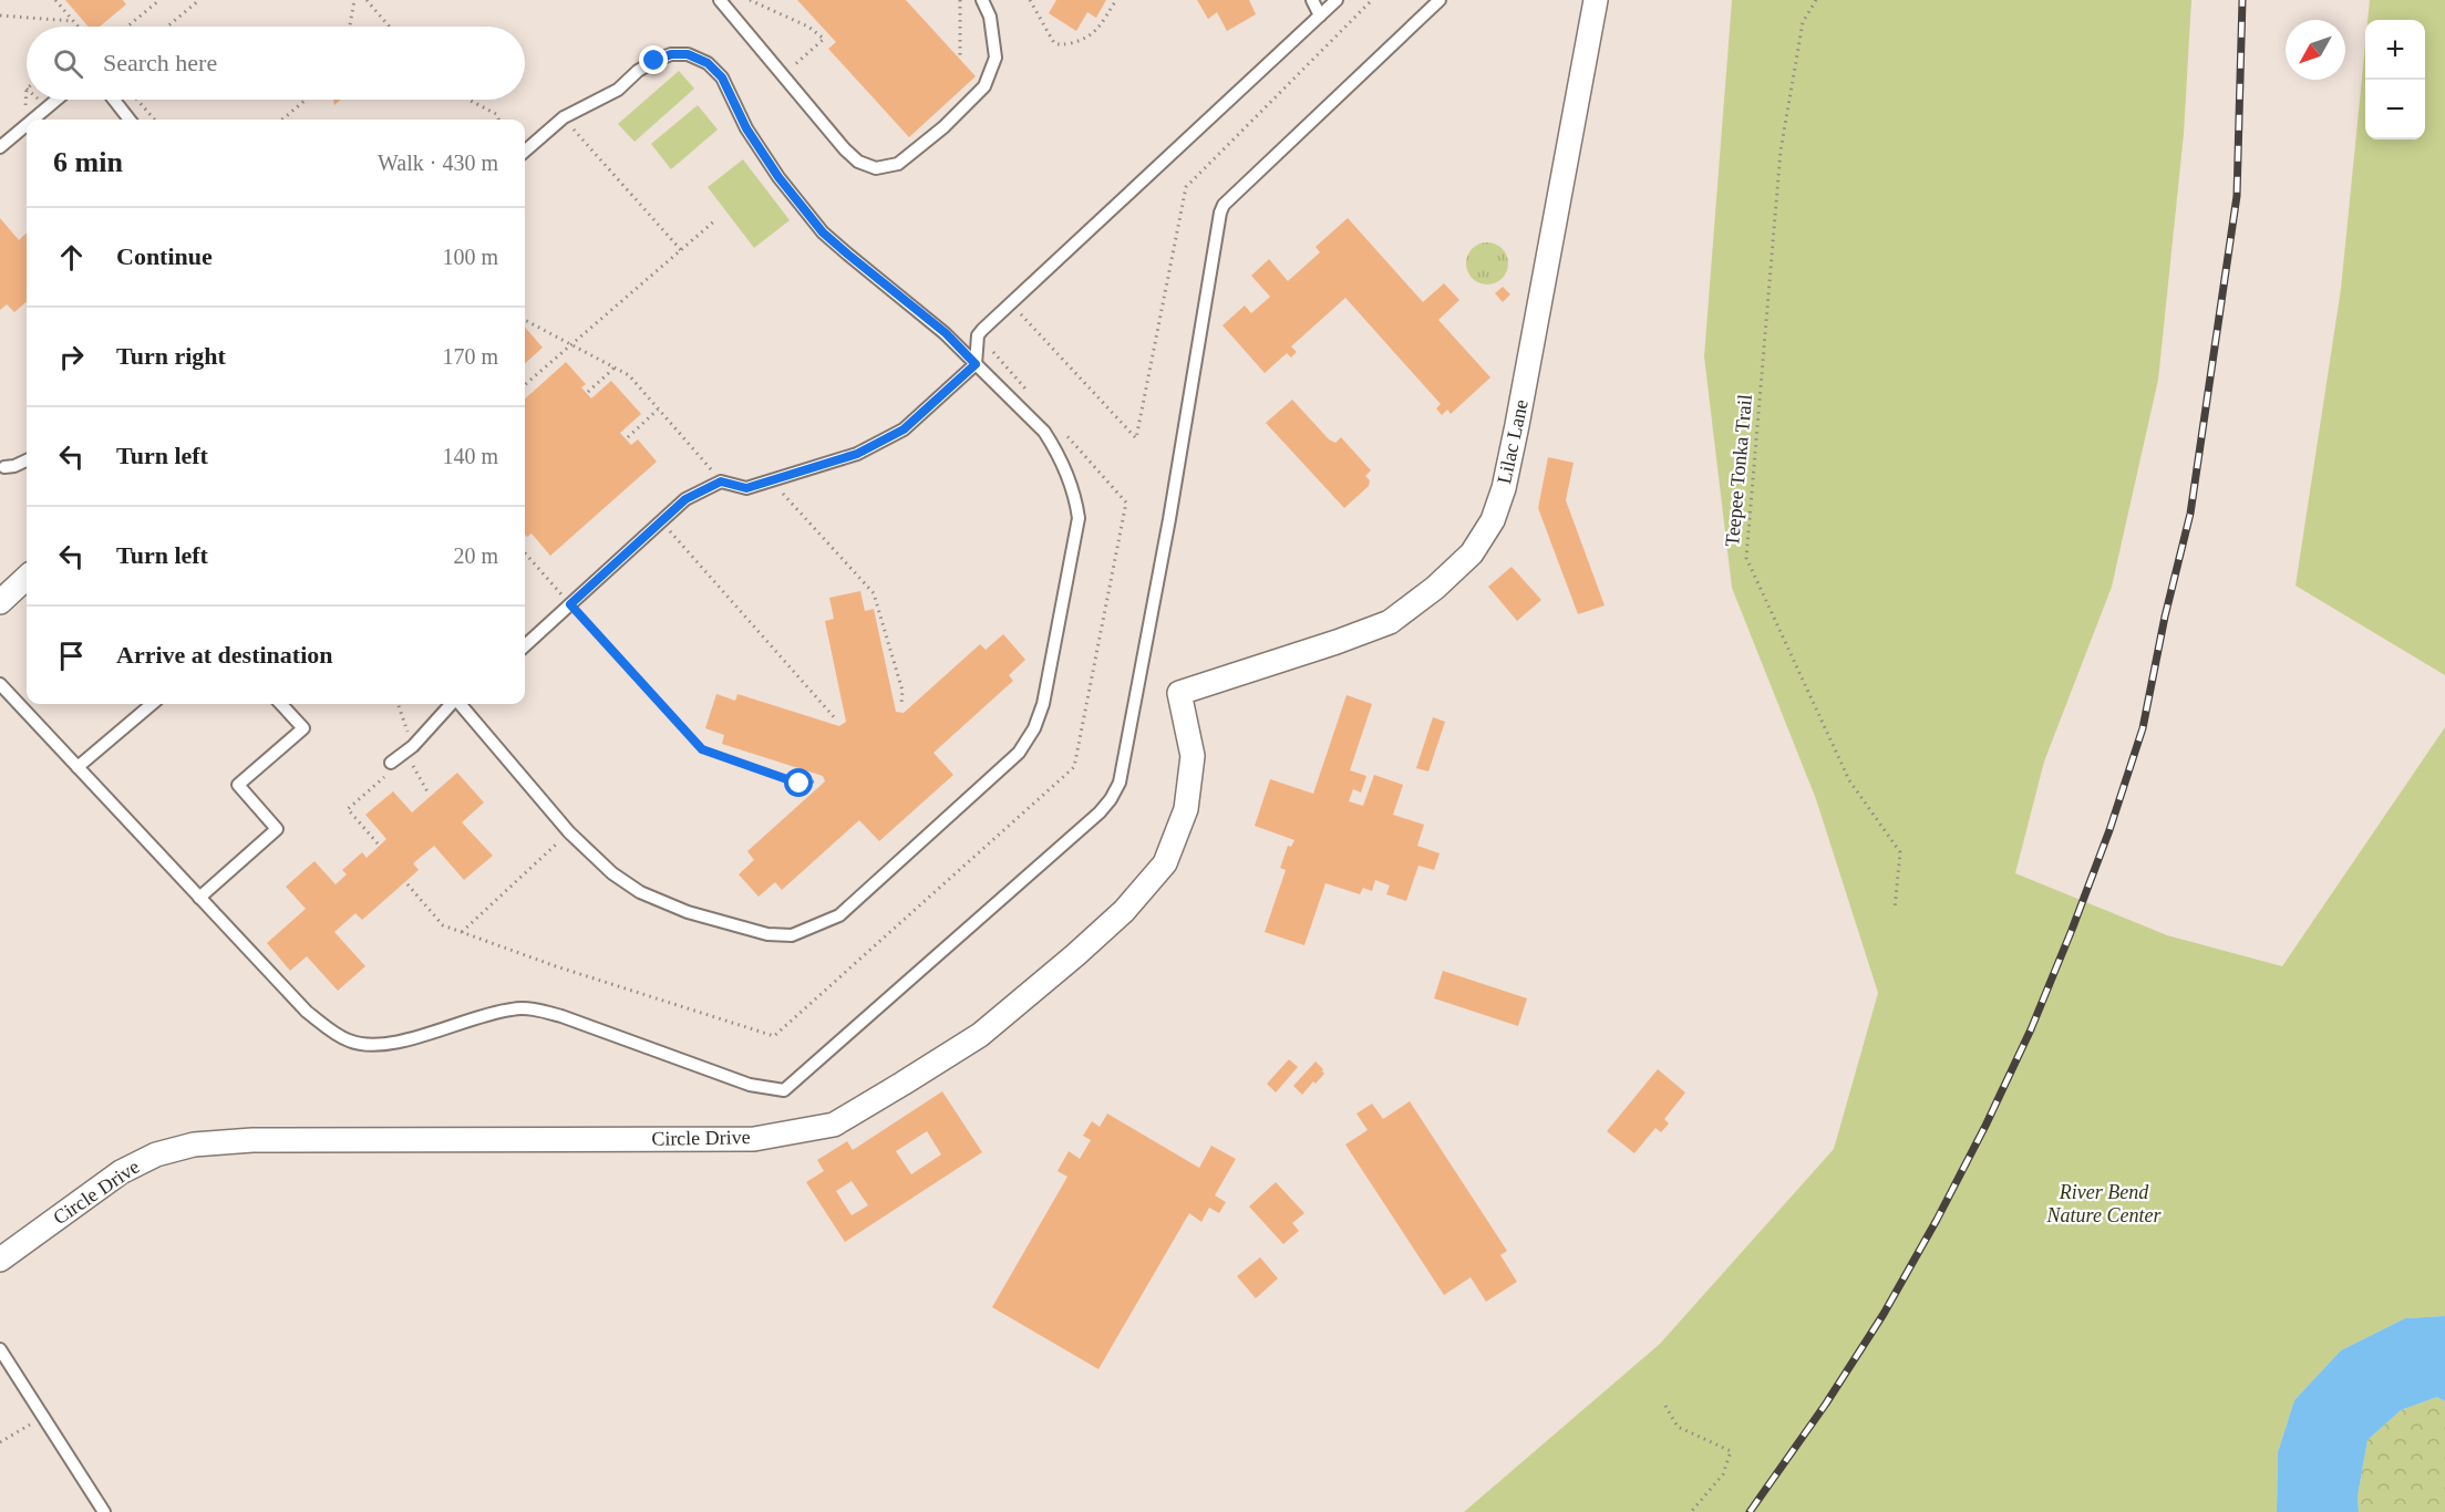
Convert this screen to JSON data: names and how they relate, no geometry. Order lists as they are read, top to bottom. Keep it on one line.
{"streets":{"street":["Lilac Lane","Circle Drive"],"path":["Teepee Tonka Trail"]},"crossings":[["Lilac Lane","Circle Drive"]],"parks":["River Bend Nature Center"],"north":"bottom left","page":{"map_buttons":["+","−"],"search":"Search here","heading":["6 min","Walk · 430 m"],"list":[["Continue","100 m"],["Turn right","170 m"],["Turn left","140 m"],["Turn left","20 m"],"Arrive at destination"]}}
